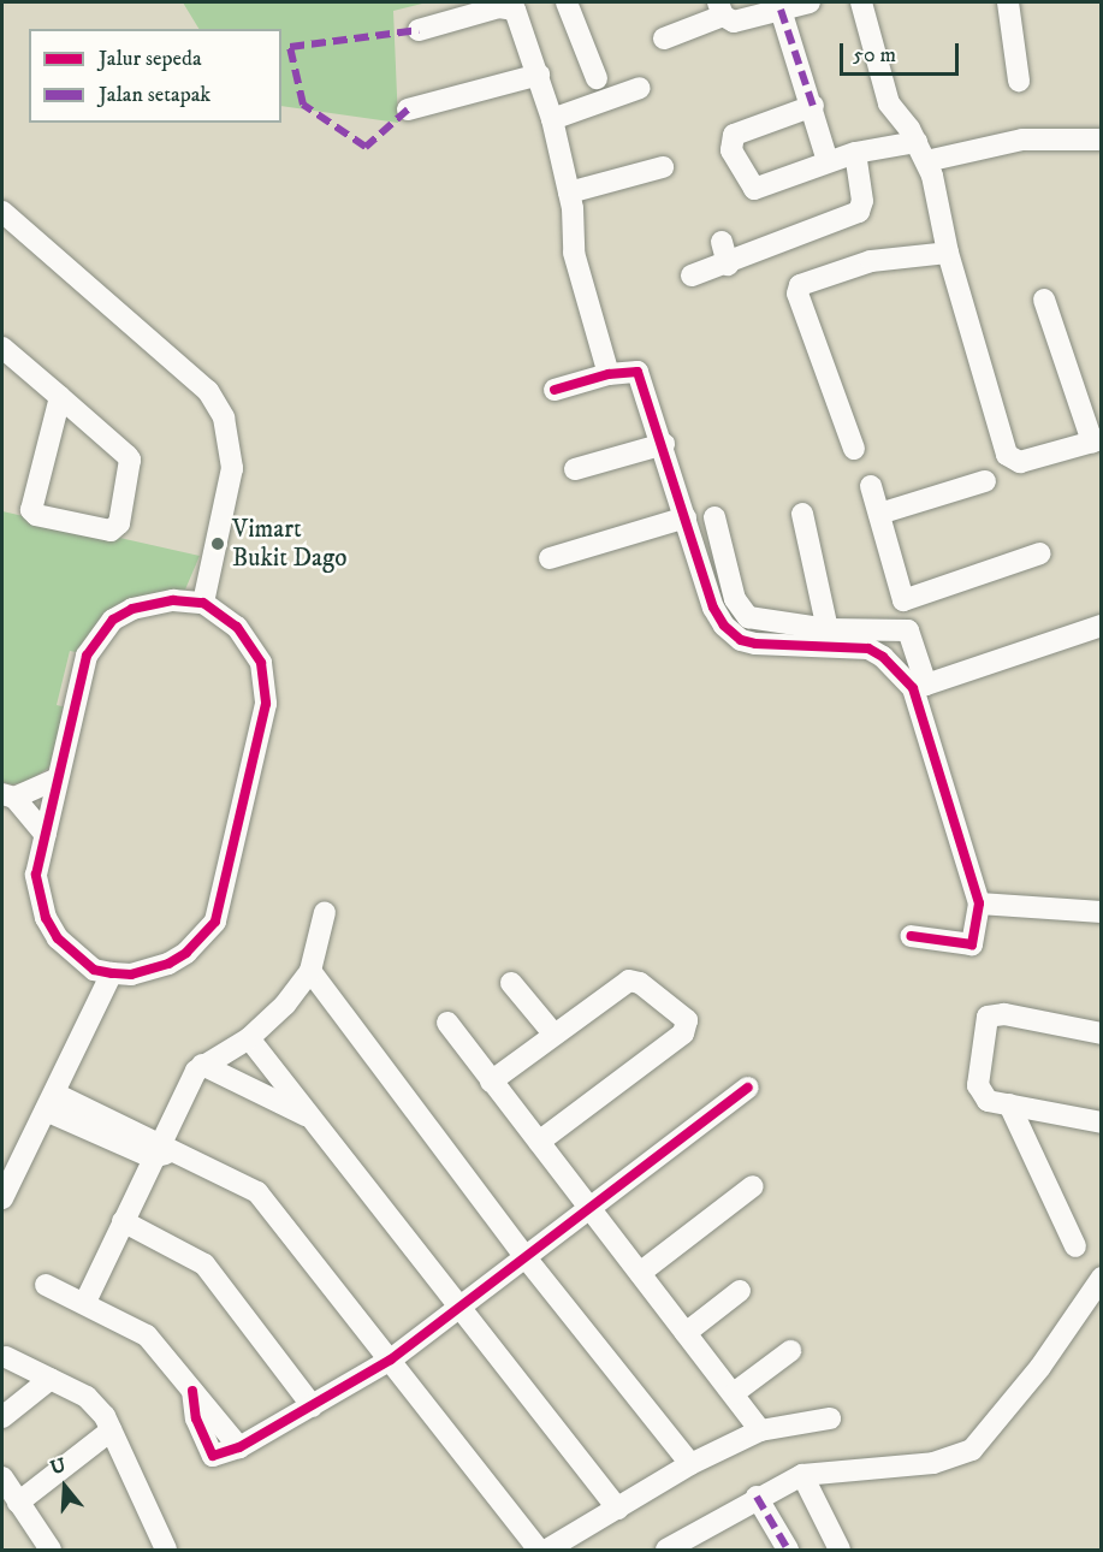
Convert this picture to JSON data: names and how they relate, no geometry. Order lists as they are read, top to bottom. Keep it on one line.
{"places":["Vimart Bukit Dago"],"legend":["Jalur sepeda","Jalan setapak"],"scale_bar":"50 m","north":"top"}
